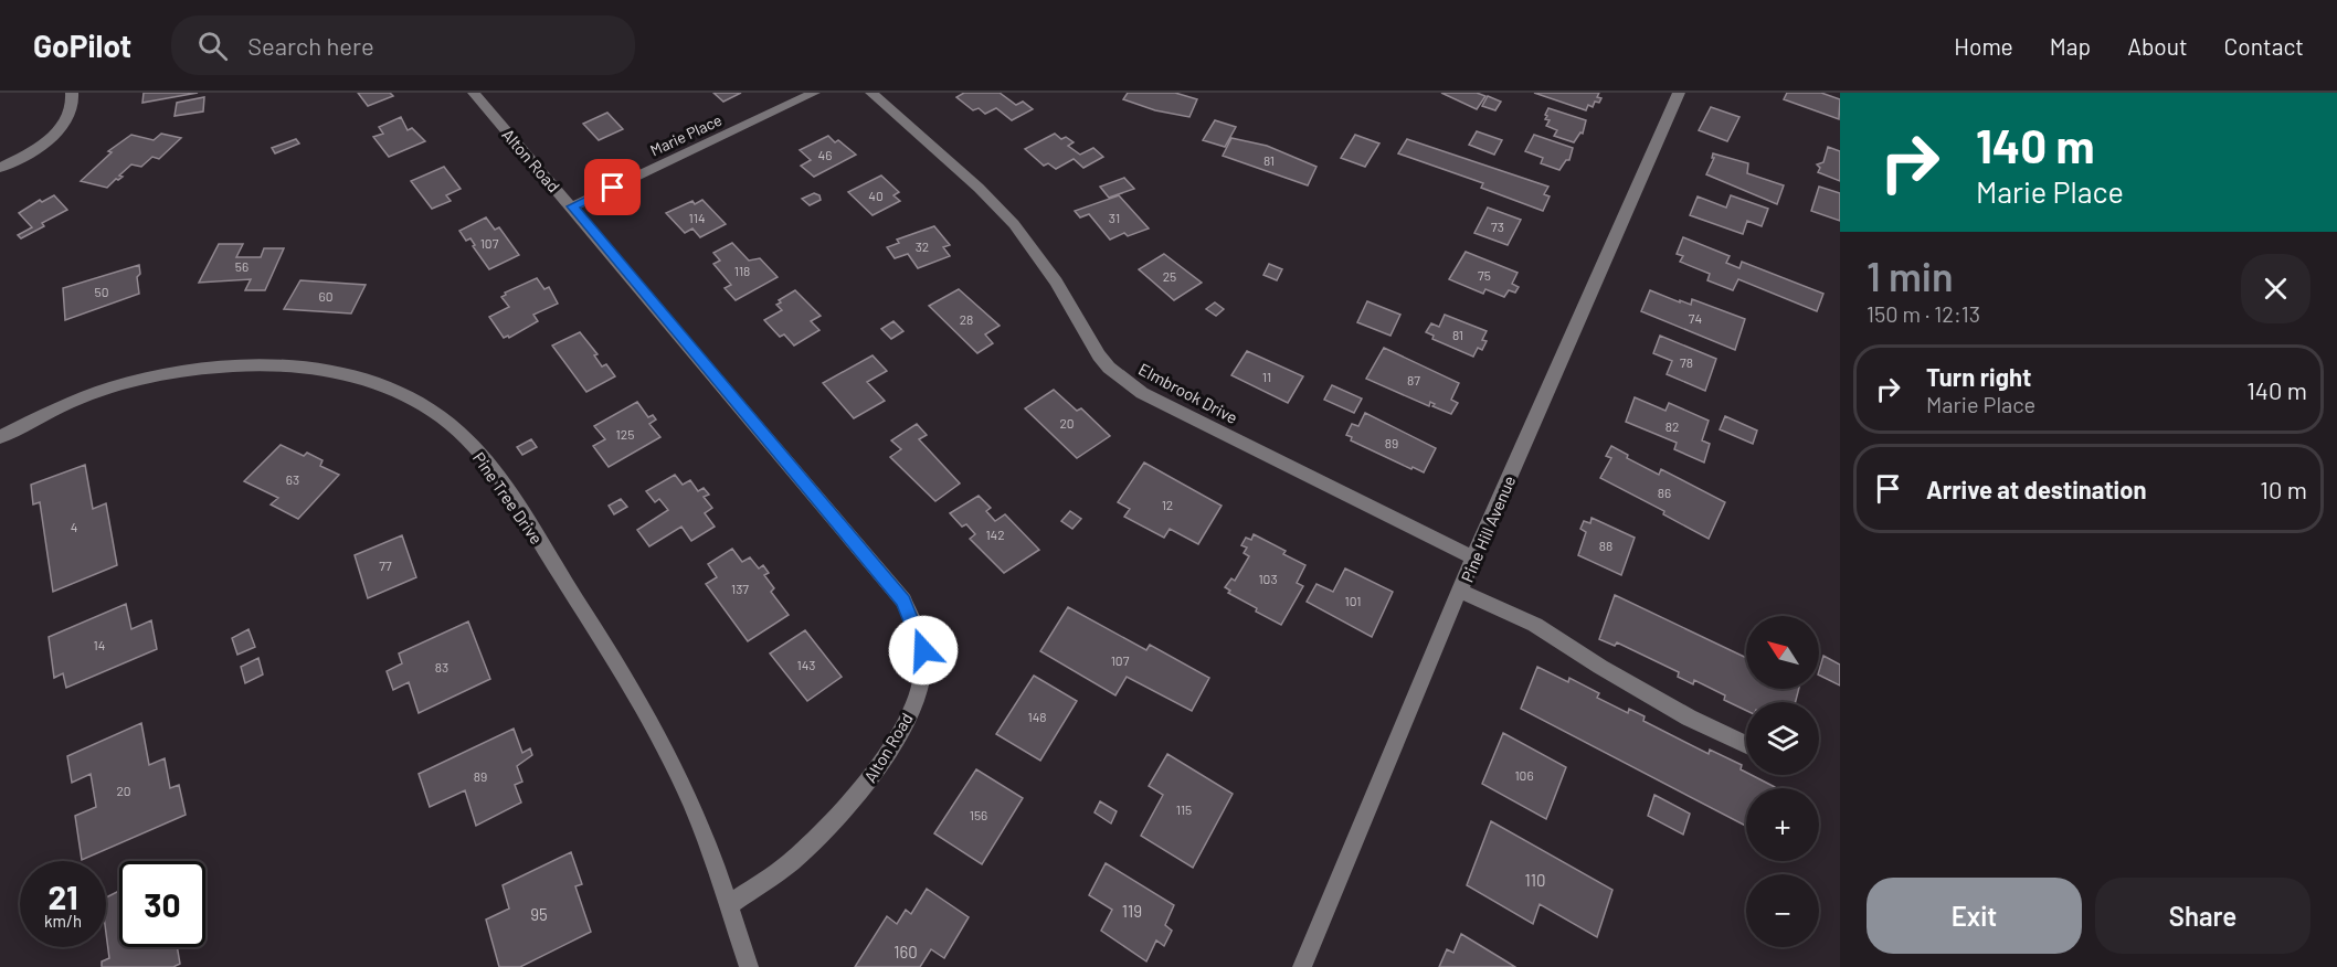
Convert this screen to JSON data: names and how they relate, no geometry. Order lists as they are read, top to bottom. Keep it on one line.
{"streets":{"street":["Marie Place","Alton Road","Elmbrook Drive","Pine Tree Drive","Pine Hill Avenue"]},"crossings":[["Marie Place","Alton Road"],["Alton Road","Pine Tree Drive"],["Elmbrook Drive","Pine Hill Avenue"]],"house_numbers":["46","81","40","114","31","73","107","32","56","118","75","25","50","60","74","28","81","78","11","87","20","82","125","89","63","86","12","4","142","88","77","103","137","101","14","107","143","83","148","106","89","20","115","156","110","119","95","160"],"north":"top left","page":{"header":"GoPilot","search":"Search here","nav":["Home","Map","About","Contact"],"turn":["140 m","Marie Place"],"heading":["1 min","150 m · 12:13"],"list":[{"name":"Turn right","note":"Marie Place","value":"140 m"},{"name":"Arrive at destination","value":"10 m"}],"map_buttons":["+","−"],"speed":"21 km/h","limit":"30","buttons":["Exit","Share"]}}
